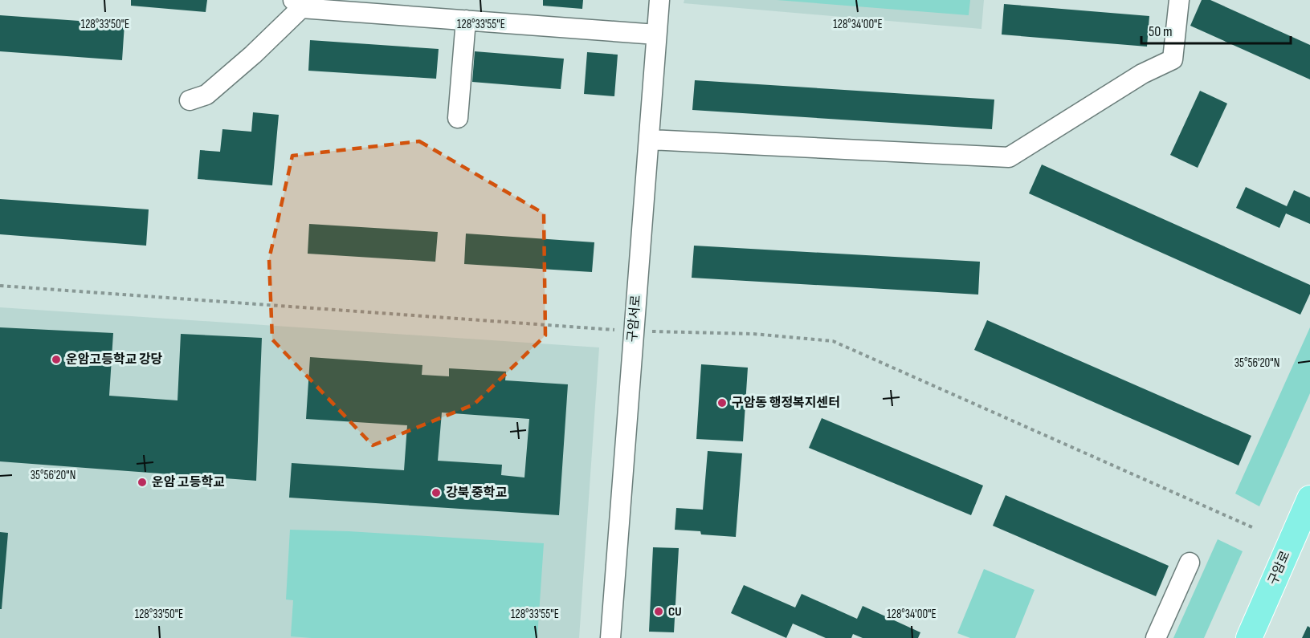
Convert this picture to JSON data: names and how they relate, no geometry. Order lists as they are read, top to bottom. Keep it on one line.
{"streets":{"main road":["구암로"],"street":["구암서로"]},"places":["운암고등학교 강당","구암동 행정복지센터","운암 고등학교","강북 중학교","CU"],"scale_bar":"50 m","coordinates":["128°33'50\"E","128°33'55\"E","128°34'00\"E","35°56'20\"N"]}
